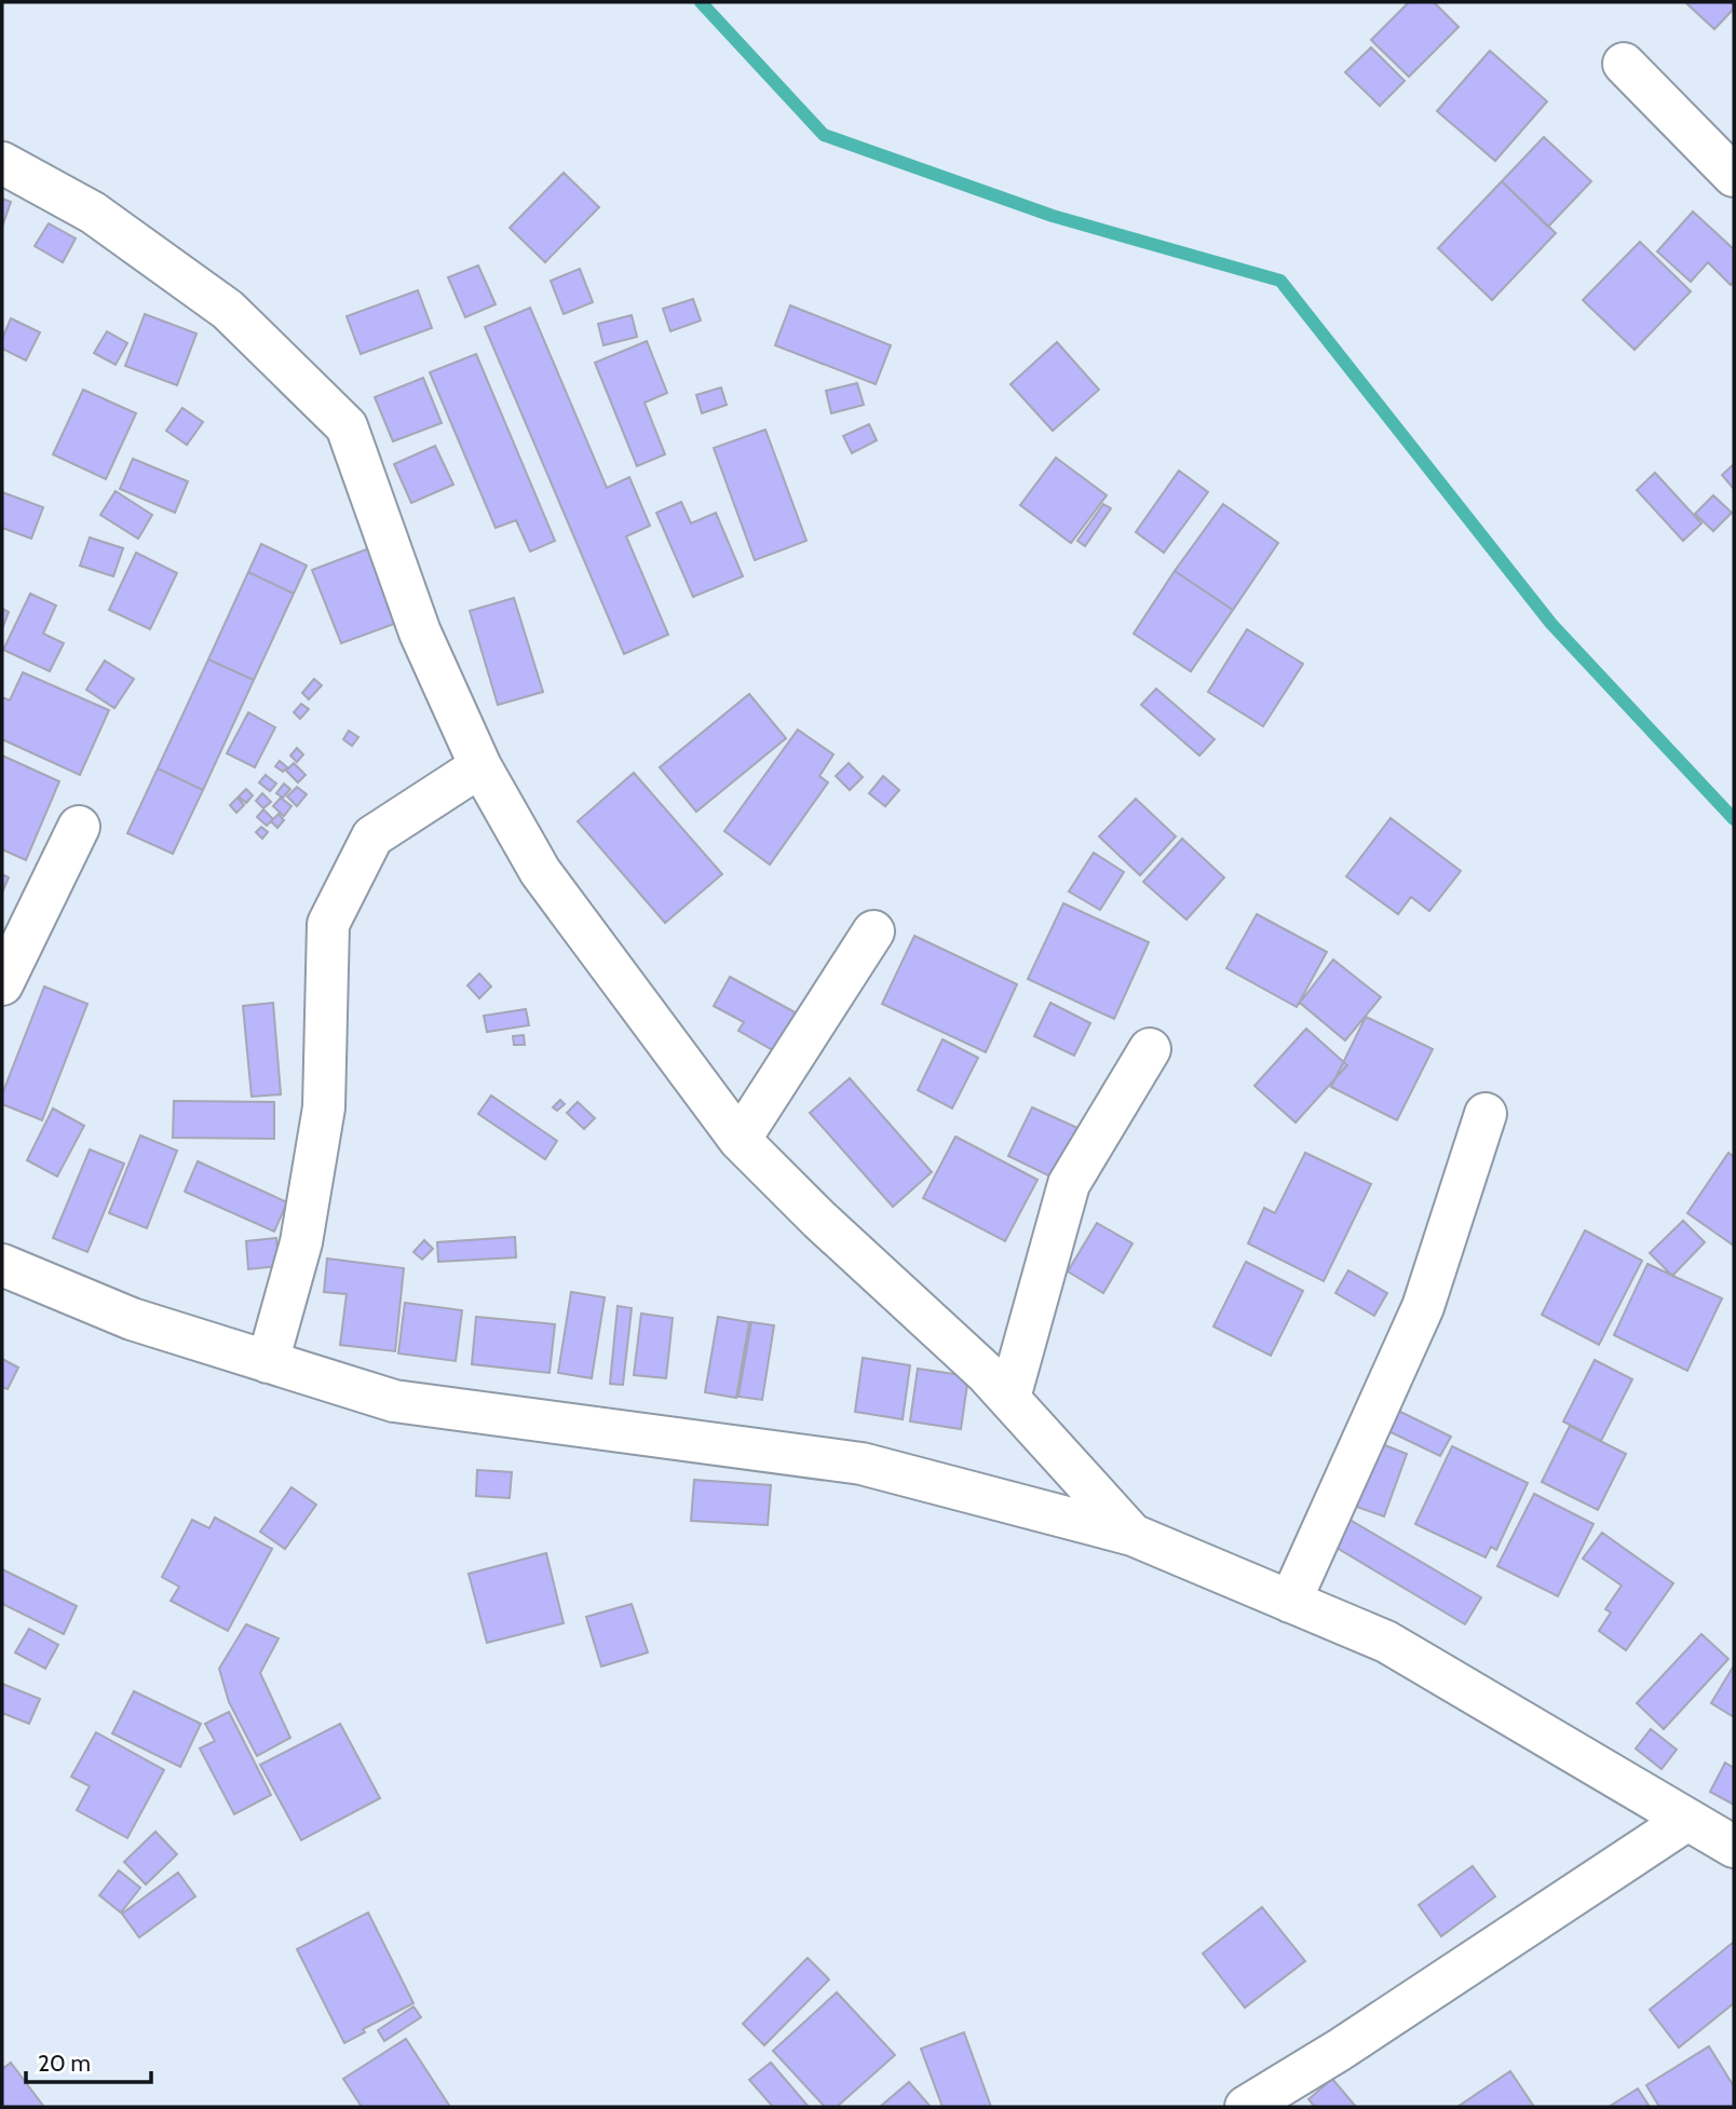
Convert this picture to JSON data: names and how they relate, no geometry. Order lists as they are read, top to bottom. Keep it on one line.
{"scale_bar":"20 m"}
